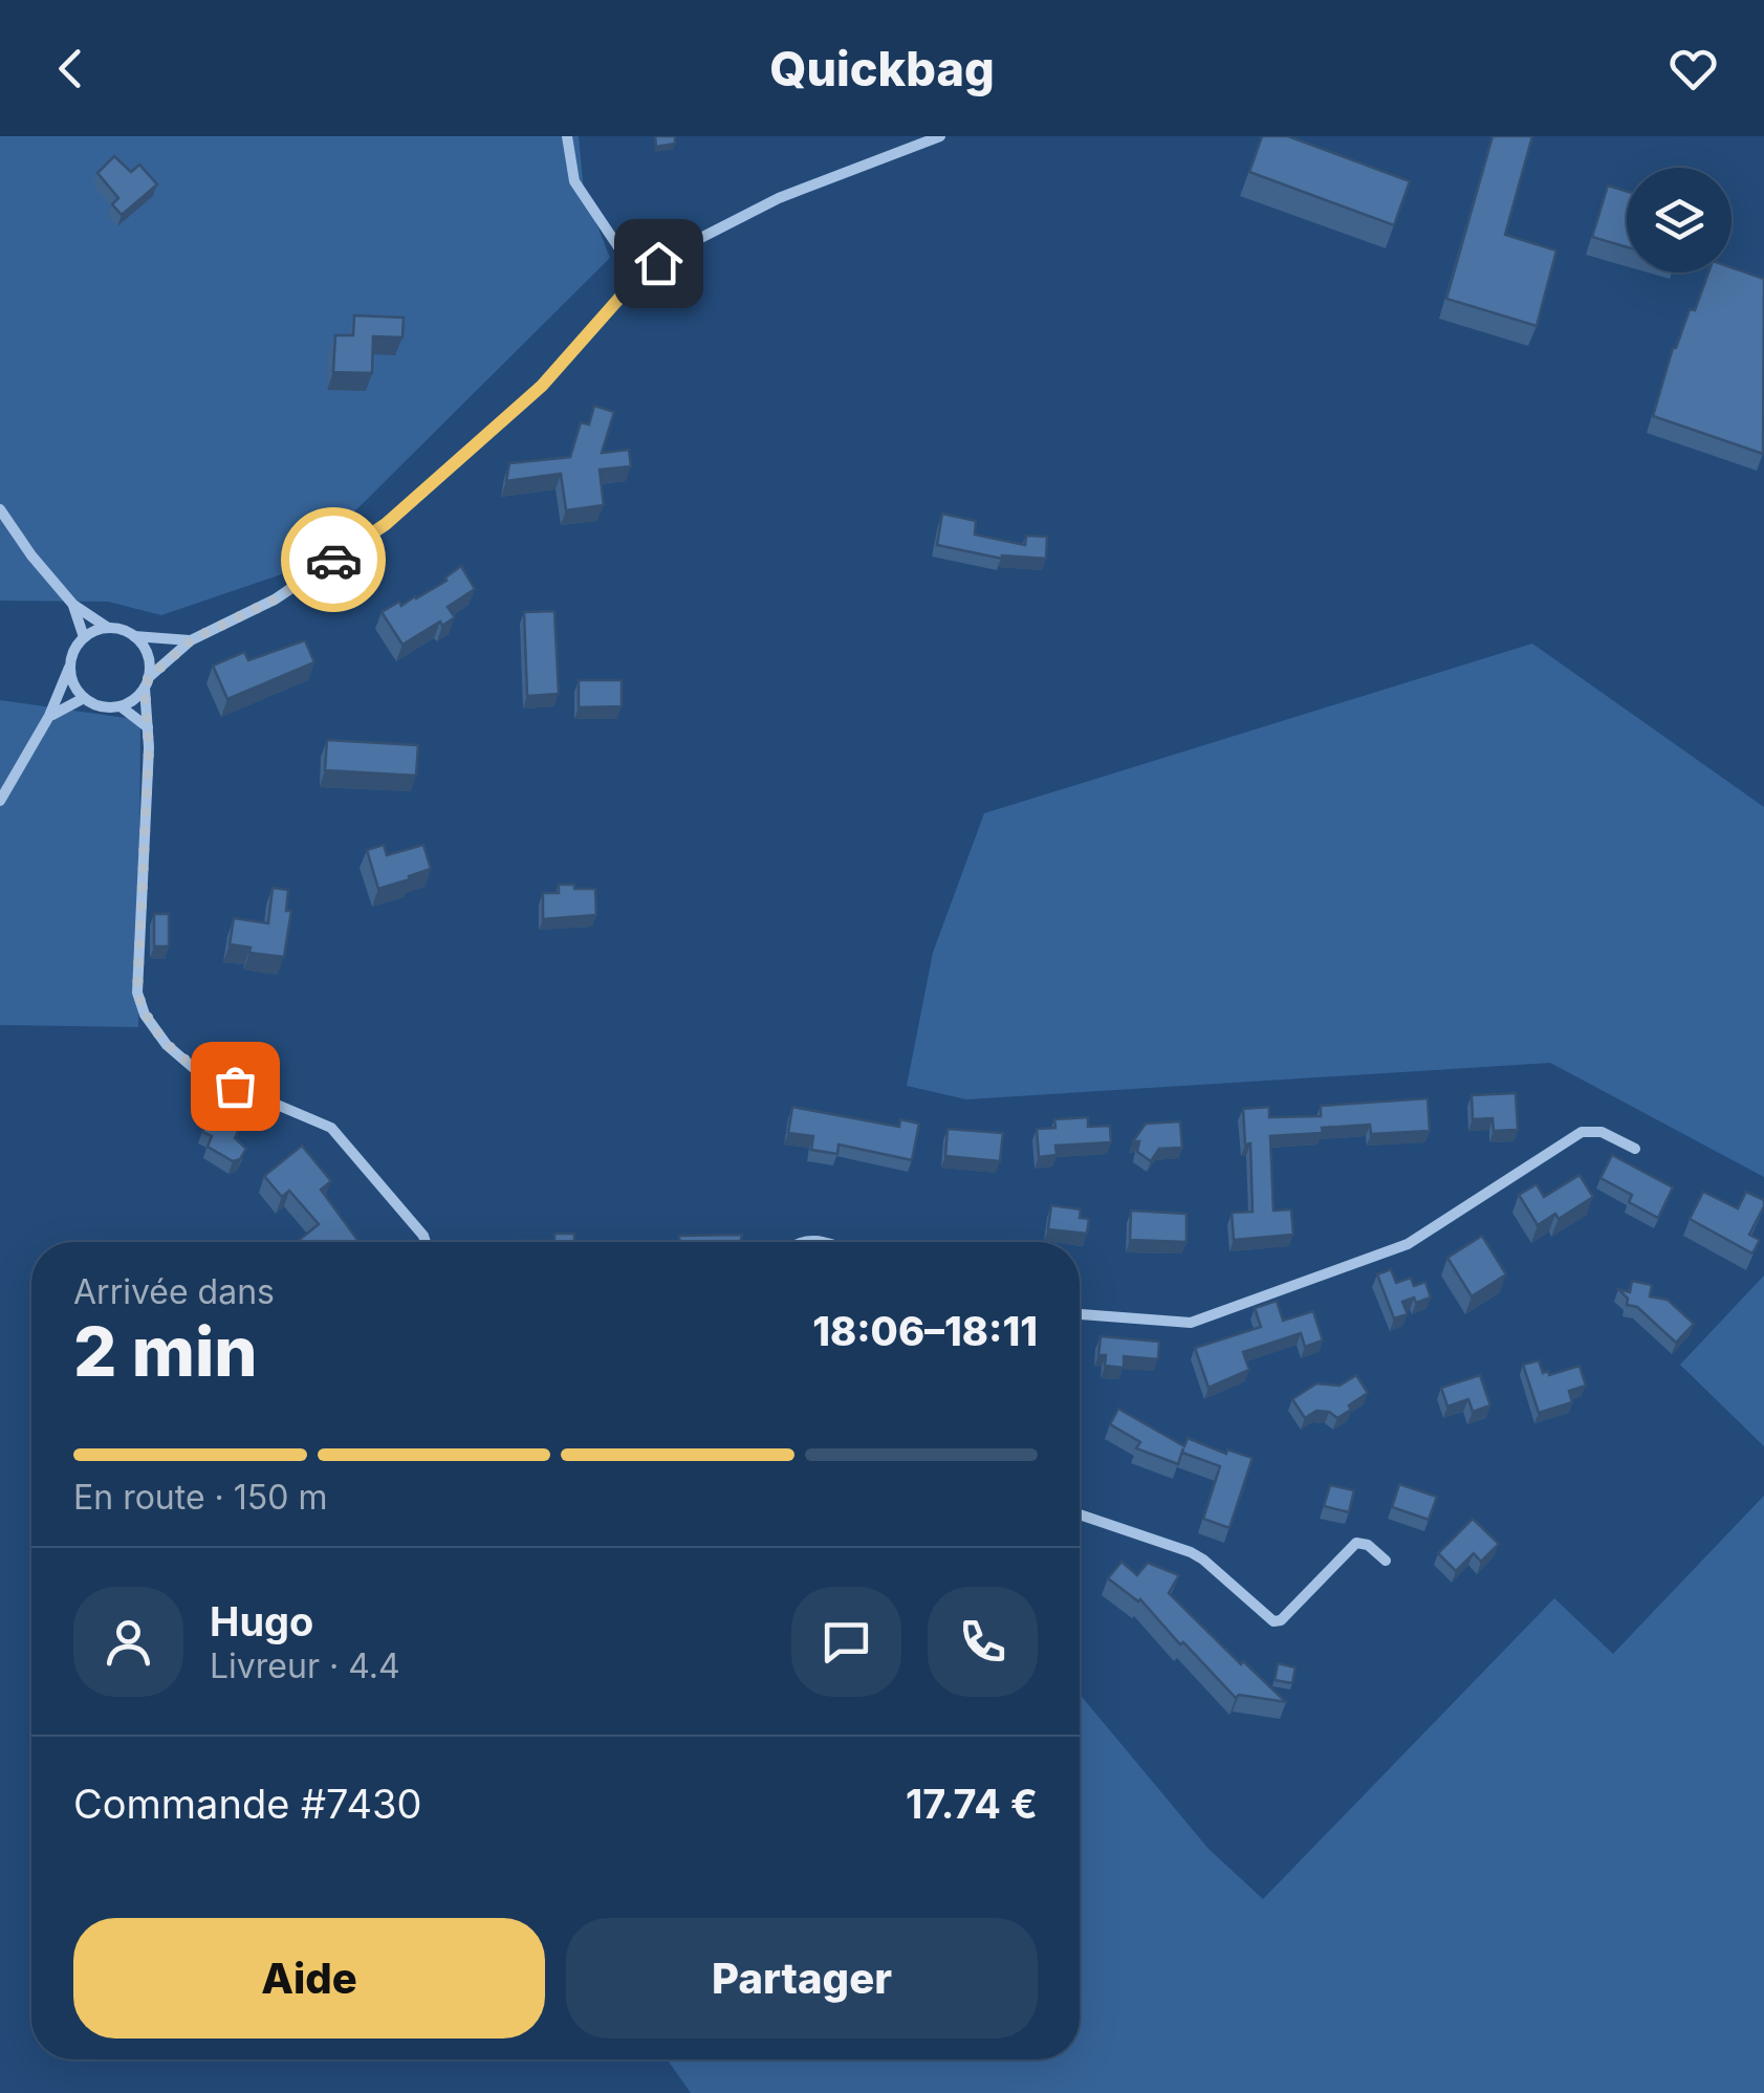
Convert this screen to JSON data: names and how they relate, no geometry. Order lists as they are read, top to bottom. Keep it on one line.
{"page":{"header":"Quickbag","heading":["2 min","Arrivée dans","18:06–18:11"],"panel":["Hugo","Livreur · 4.4","Commande #7430","17.74 €"],"bar":"En route · 150 m","buttons":["Aide","Partager"]}}
